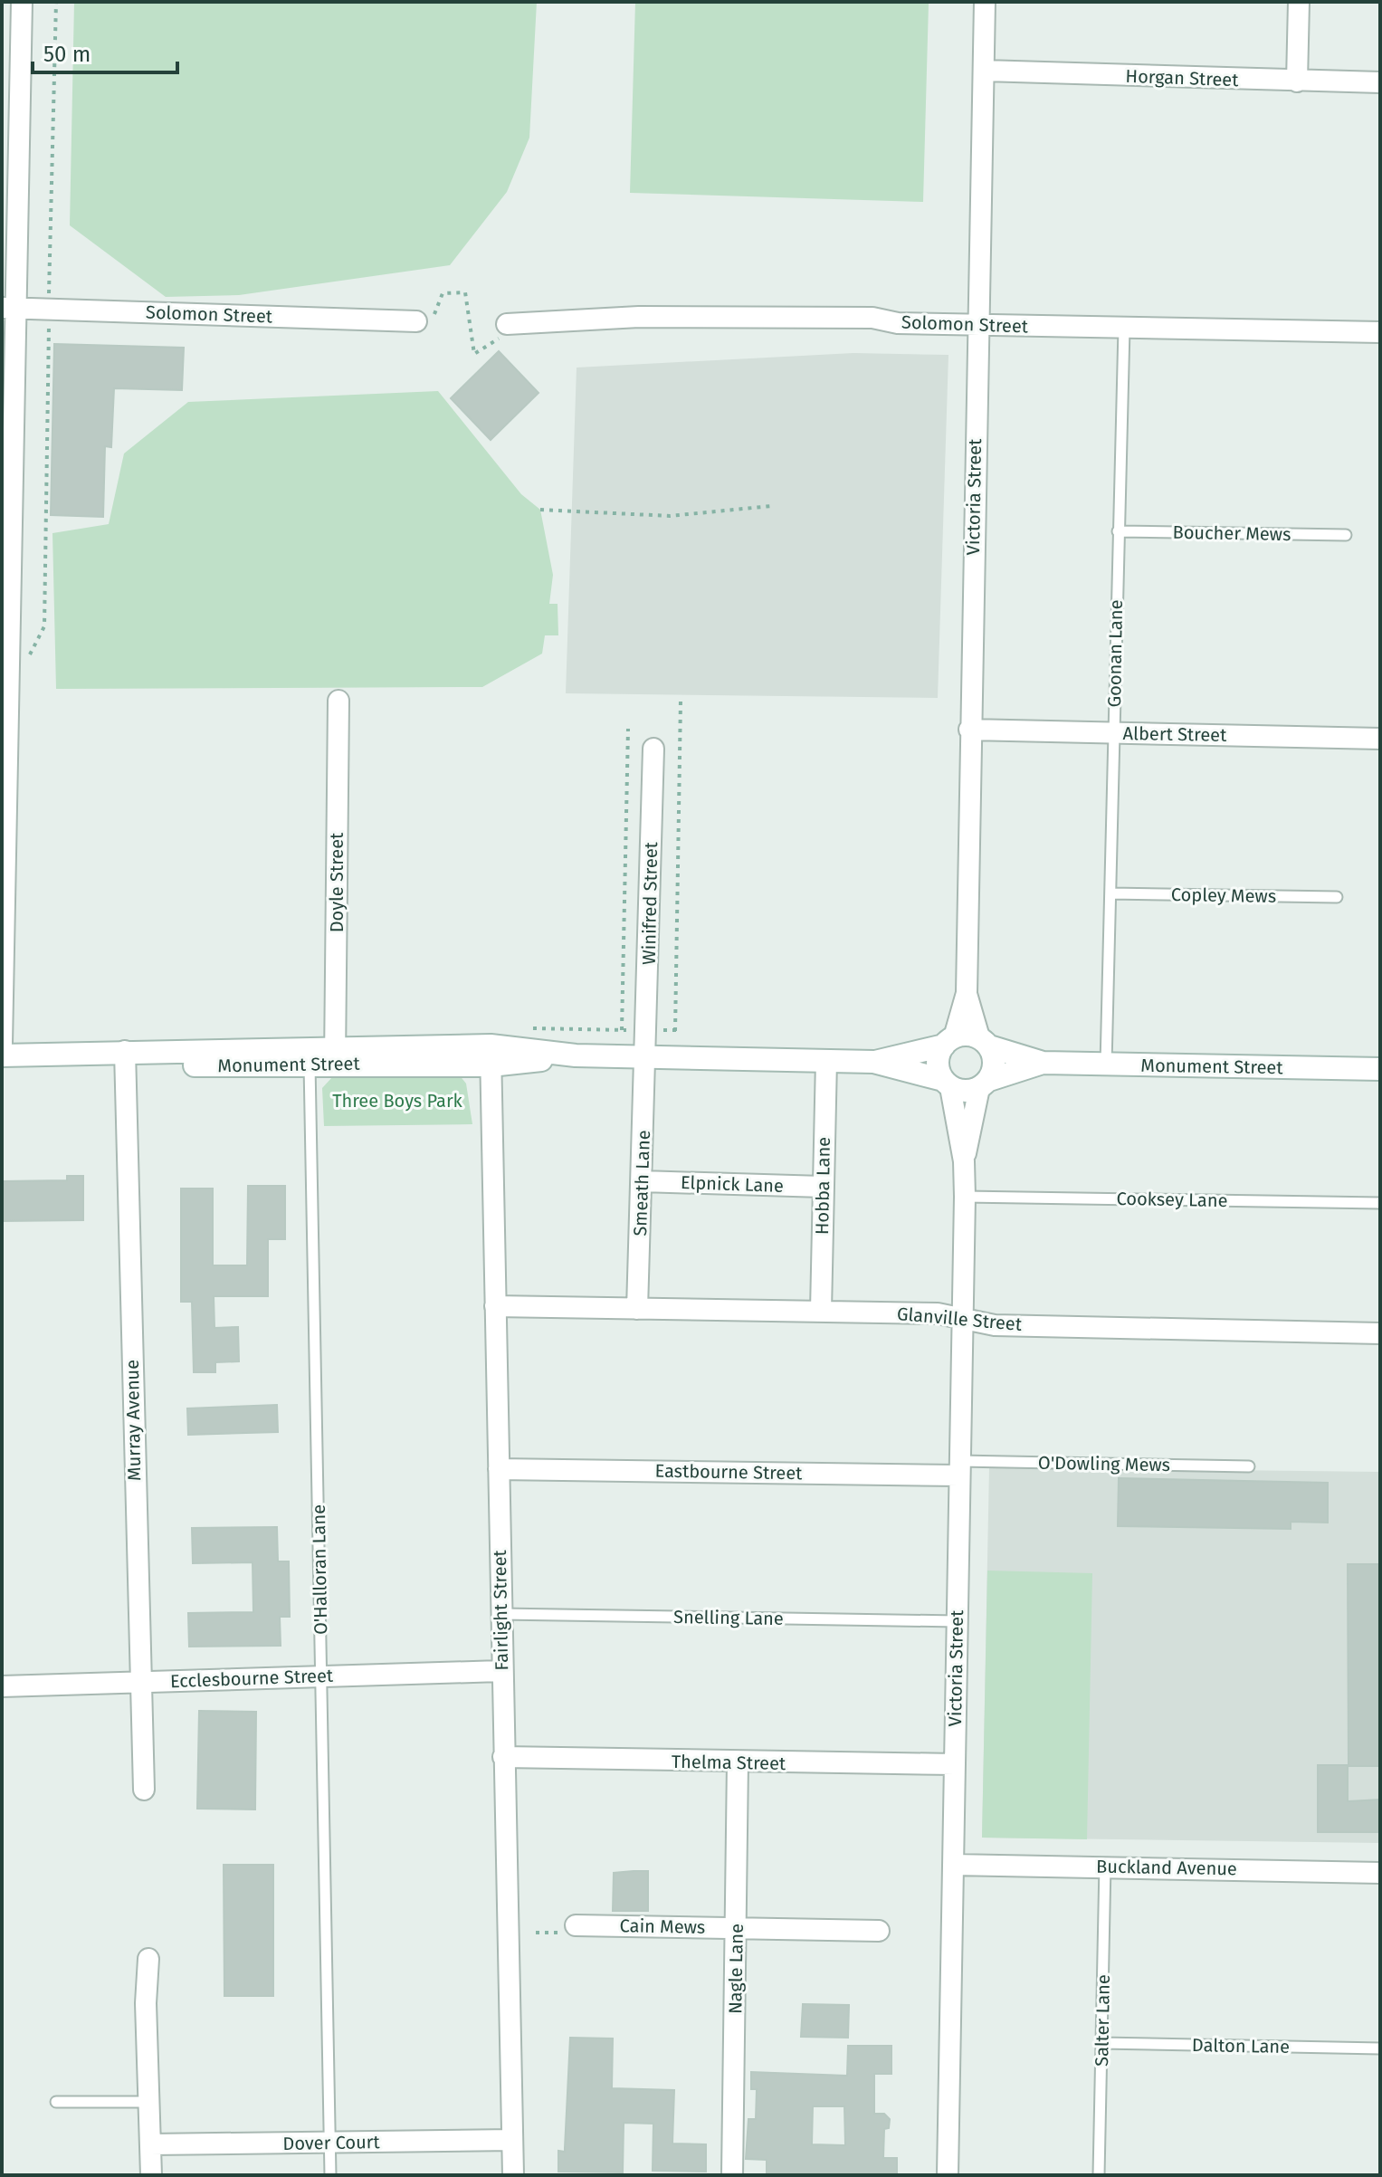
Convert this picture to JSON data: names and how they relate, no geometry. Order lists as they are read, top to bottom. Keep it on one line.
{"streets":{"street":["Horgan Street","Solomon Street","Victoria Street","Albert Street","Doyle Street","Winifred Street","Monument Street","Smeath Lane","Elpnick Lane","Hobba Lane","Glanville Street","Murray Avenue","Eastbourne Street","Fairlight Street","Ecclesbourne Street","Thelma Street","Buckland Avenue","Cain Mews","Nagle Lane","Dover Court"],"lane":["Boucher Mews","Goonan Lane","Copley Mews","Cooksey Lane","O'Dowling Mews","O'Halloran Lane","Snelling Lane","Salter Lane","Dalton Lane"]},"crossings":[["Horgan Street","Victoria Street"],["Solomon Street","Victoria Street"],["Solomon Street","Goonan Lane"],["Victoria Street","Albert Street"],["Victoria Street","Monument Street"],["Victoria Street","Cooksey Lane"],["Victoria Street","Glanville Street"],["Victoria Street","O'Dowling Mews"],["Victoria Street","Eastbourne Street"],["Victoria Street","Snelling Lane"],["Victoria Street","Thelma Street"],["Victoria Street","Buckland Avenue"],["Boucher Mews","Goonan Lane"],["Goonan Lane","Albert Street"],["Goonan Lane","Copley Mews"],["Goonan Lane","Monument Street"],["Doyle Street","Monument Street"],["Winifred Street","Monument Street"],["Winifred Street","Smeath Lane"],["Monument Street","Smeath Lane"],["Monument Street","Hobba Lane"],["Monument Street","Murray Avenue"],["Monument Street","O'Halloran Lane"],["Monument Street","Fairlight Street"],["Smeath Lane","Elpnick Lane"],["Smeath Lane","Glanville Street"],["Elpnick Lane","Hobba Lane"],["Hobba Lane","Glanville Street"],["Glanville Street","Fairlight Street"],["Murray Avenue","Ecclesbourne Street"],["O'Dowling Mews","Eastbourne Street"],["Eastbourne Street","Fairlight Street"],["O'Halloran Lane","Ecclesbourne Street"],["O'Halloran Lane","Dover Court"],["Fairlight Street","Snelling Lane"],["Fairlight Street","Ecclesbourne Street"],["Fairlight Street","Thelma Street"],["Fairlight Street","Dover Court"],["Thelma Street","Nagle Lane"],["Buckland Avenue","Salter Lane"],["Cain Mews","Nagle Lane"],["Salter Lane","Dalton Lane"]],"parks":["Three Boys Park"],"scale_bar":"50 m"}
